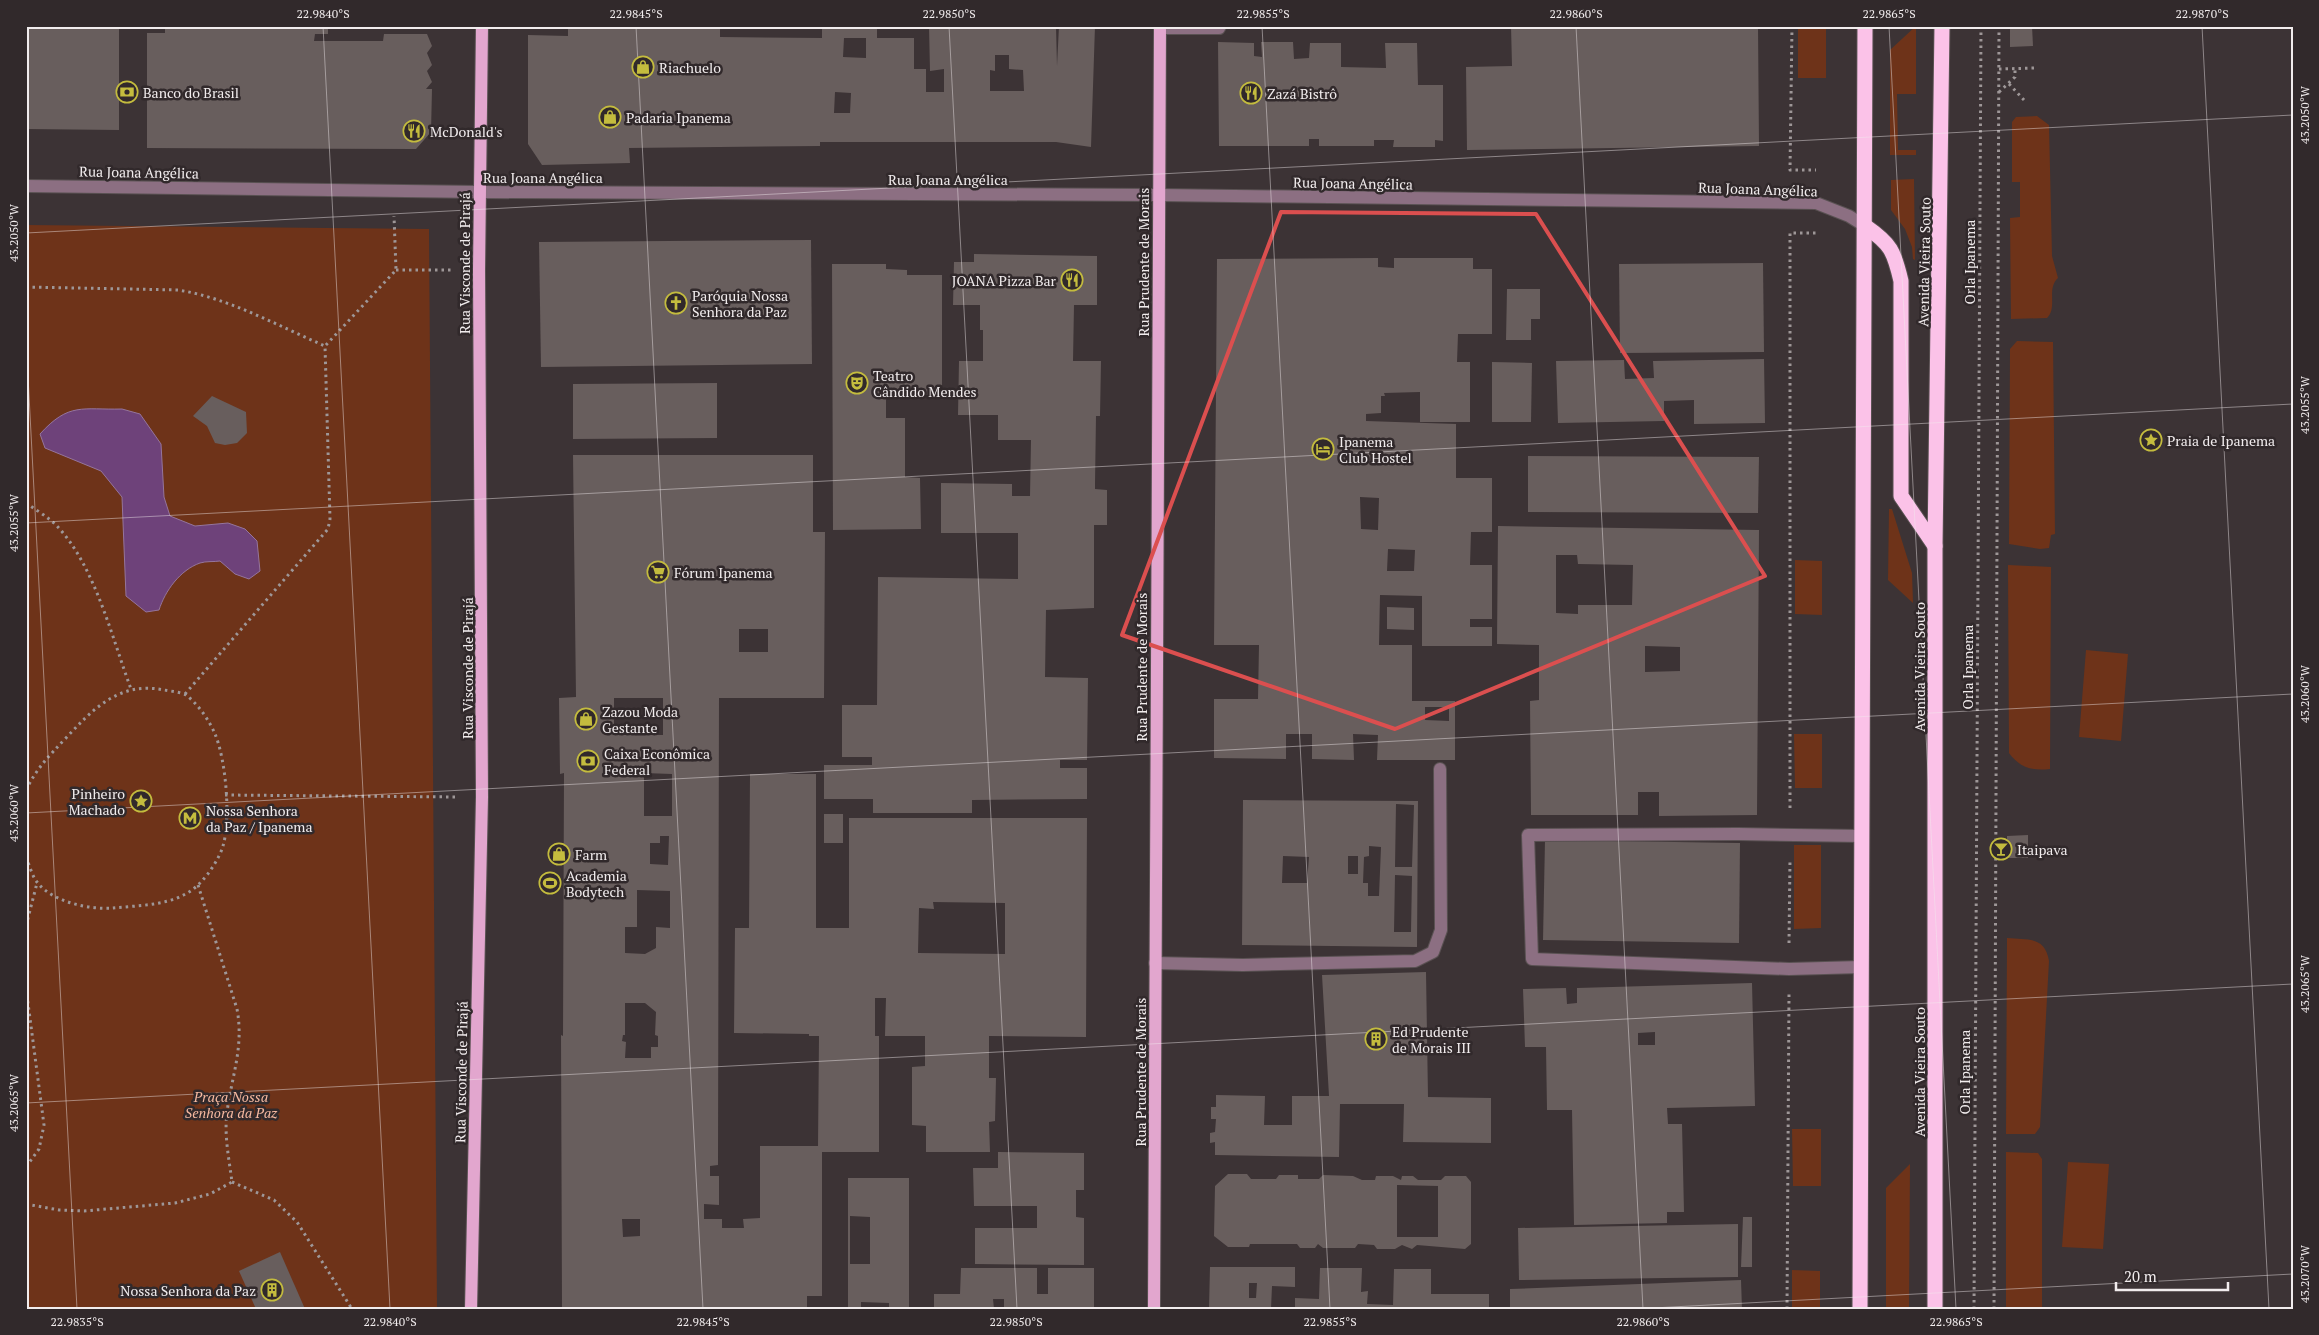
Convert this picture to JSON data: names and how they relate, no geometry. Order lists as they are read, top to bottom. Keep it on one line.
{"streets":{"highway":["Avenida Vieira Souto"],"main road":["Rua Prudente de Morais","Rua Visconde de Pirajá"],"street":["Rua Joana Angélica"],"path":["Orla Ipanema"]},"crossings":[["Rua Joana Angélica","Rua Prudente de Morais"],["Rua Joana Angélica","Rua Visconde de Pirajá"]],"parks":["Praça Nossa Senhora da Paz"],"places":{"shop":["Riachuelo","Padaria Ipanema","Zazou Moda Gestante","Farm"],"bank":["Banco do Brasil","Caixa Econômica Federal"],"restaurant":["Zazá Bistrô","McDonald's","JOANA Pizza Bar"],"church":["Paróquia Nossa Senhora da Paz"],"theatre":["Teatro Cândido Mendes"],"place":["Praia de Ipanema","Pinheiro Machado"],"hotel":["Ipanema Club Hostel"],"supermarket":["Fórum Ipanema"],"metro station":["Nossa Senhora da Paz / Ipanema"],"bar":["Itaipava"],"sports":["Academia Bodytech"],"building":["Ed Prudente de Morais III","Nossa Senhora da Paz"]},"scale_bar":"20 m","coordinates":["22.9840°S","22.9845°S","22.9850°S","22.9855°S","22.9860°S","22.9865°S","22.9870°S","43.2050°W","43.2055°W","43.2060°W","43.2065°W","43.2070°W","22.9835°S"]}
